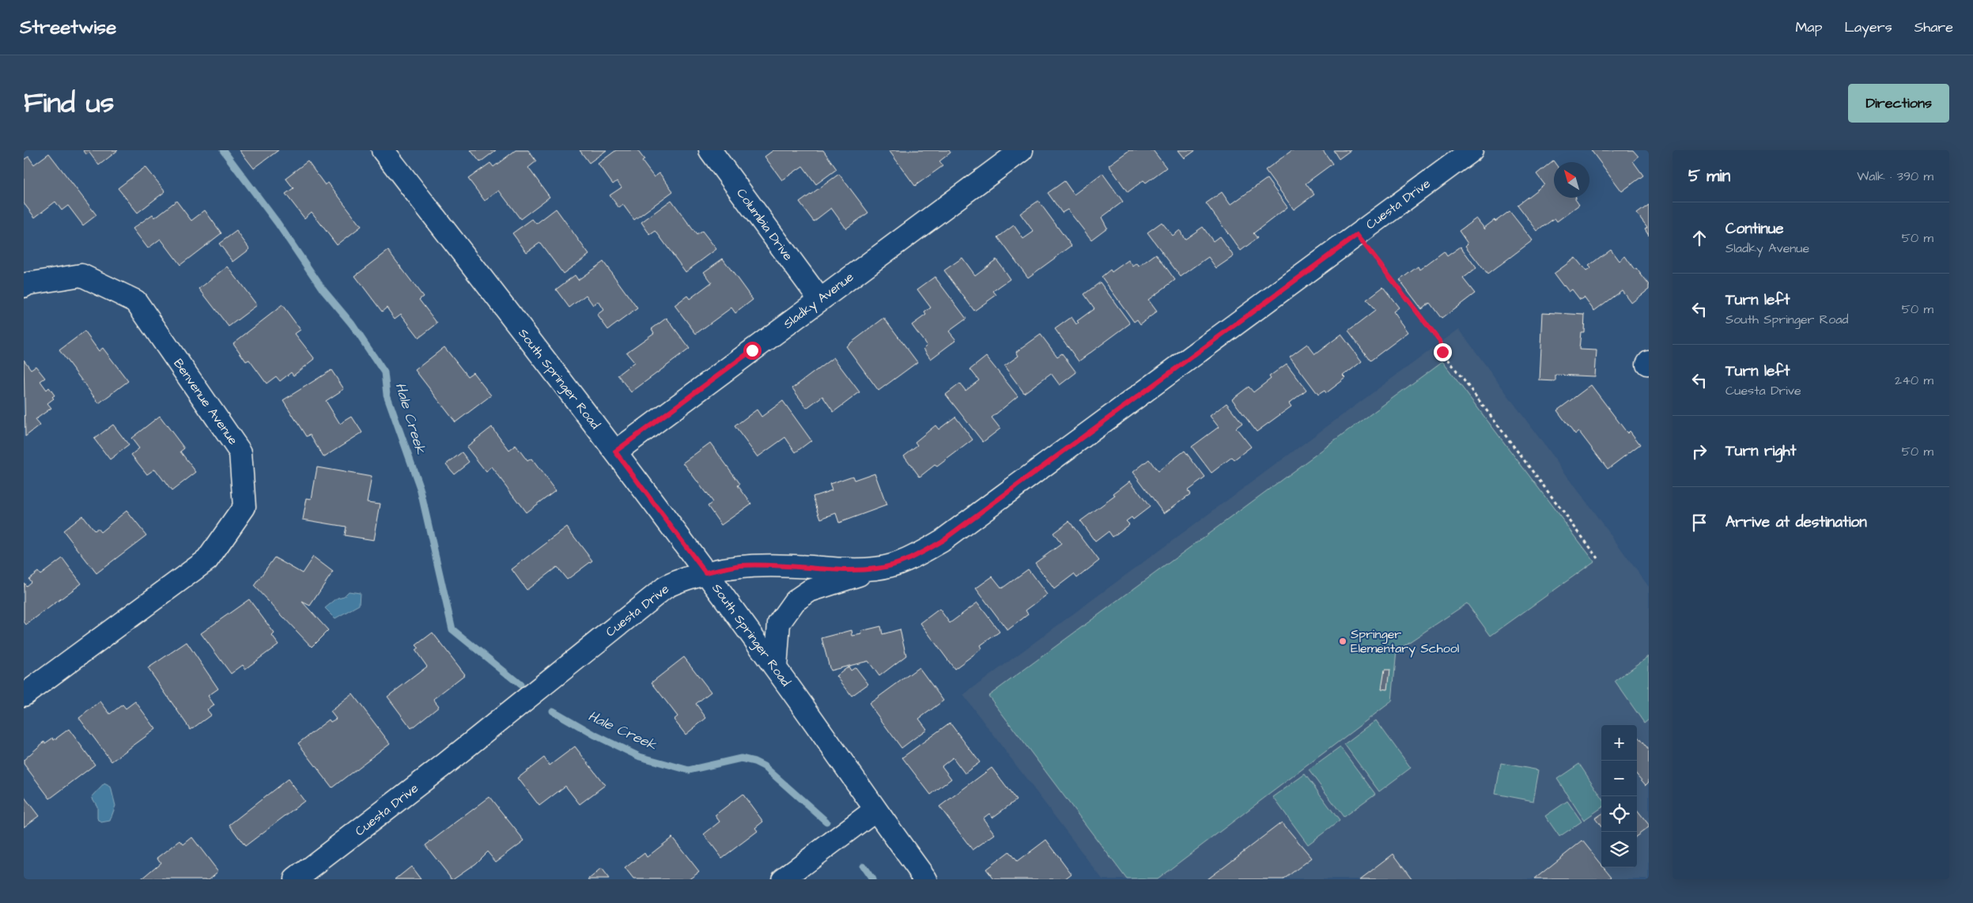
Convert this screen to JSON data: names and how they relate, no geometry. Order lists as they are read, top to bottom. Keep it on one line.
{"streets":{"street":["Cuesta Drive","Columbia Drive","Sladky Avenue","South Springer Road","Benvenue Avenue"]},"crossings":[["Cuesta Drive","South Springer Road"],["Columbia Drive","Sladky Avenue"],["Sladky Avenue","South Springer Road"]],"water":["Hale Creek"],"places":["Springer Elementary School"],"north":"top left","page":{"header":"Streetwise","nav":["Map","Layers","Share"],"title":"Find us","buttons":"Directions","heading":["5 min","Walk · 390 m"],"list":[["Continue","Sladky Avenue","50 m"],["Turn left","South Springer Road","50 m"],["Turn left","Cuesta Drive","240 m"],["Turn right","50 m"],"Arrive at destination"],"map_buttons":["+","−"]}}
